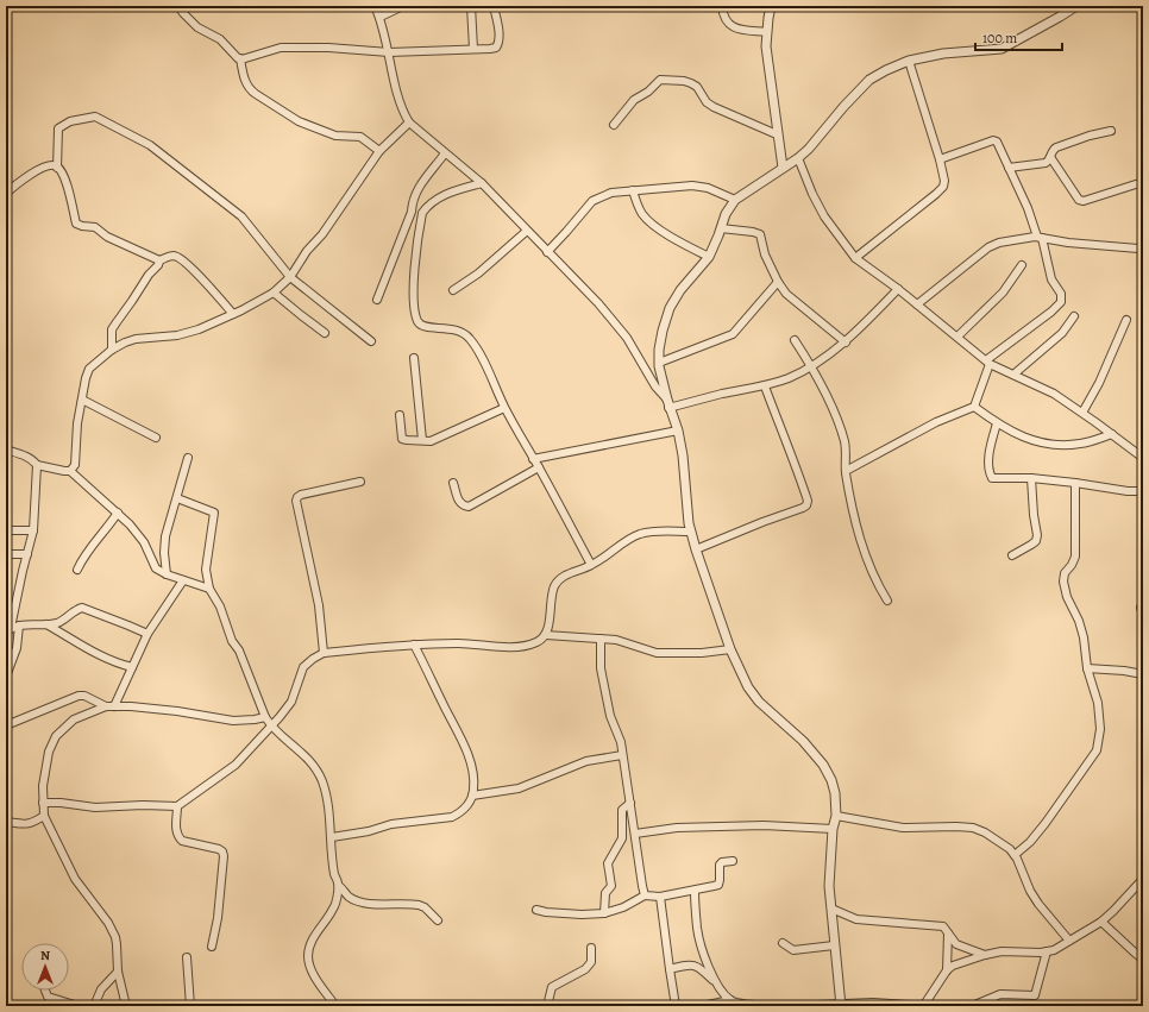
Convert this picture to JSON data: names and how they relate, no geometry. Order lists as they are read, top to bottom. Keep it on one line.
{"scale_bar":"100 m","north":"top"}
